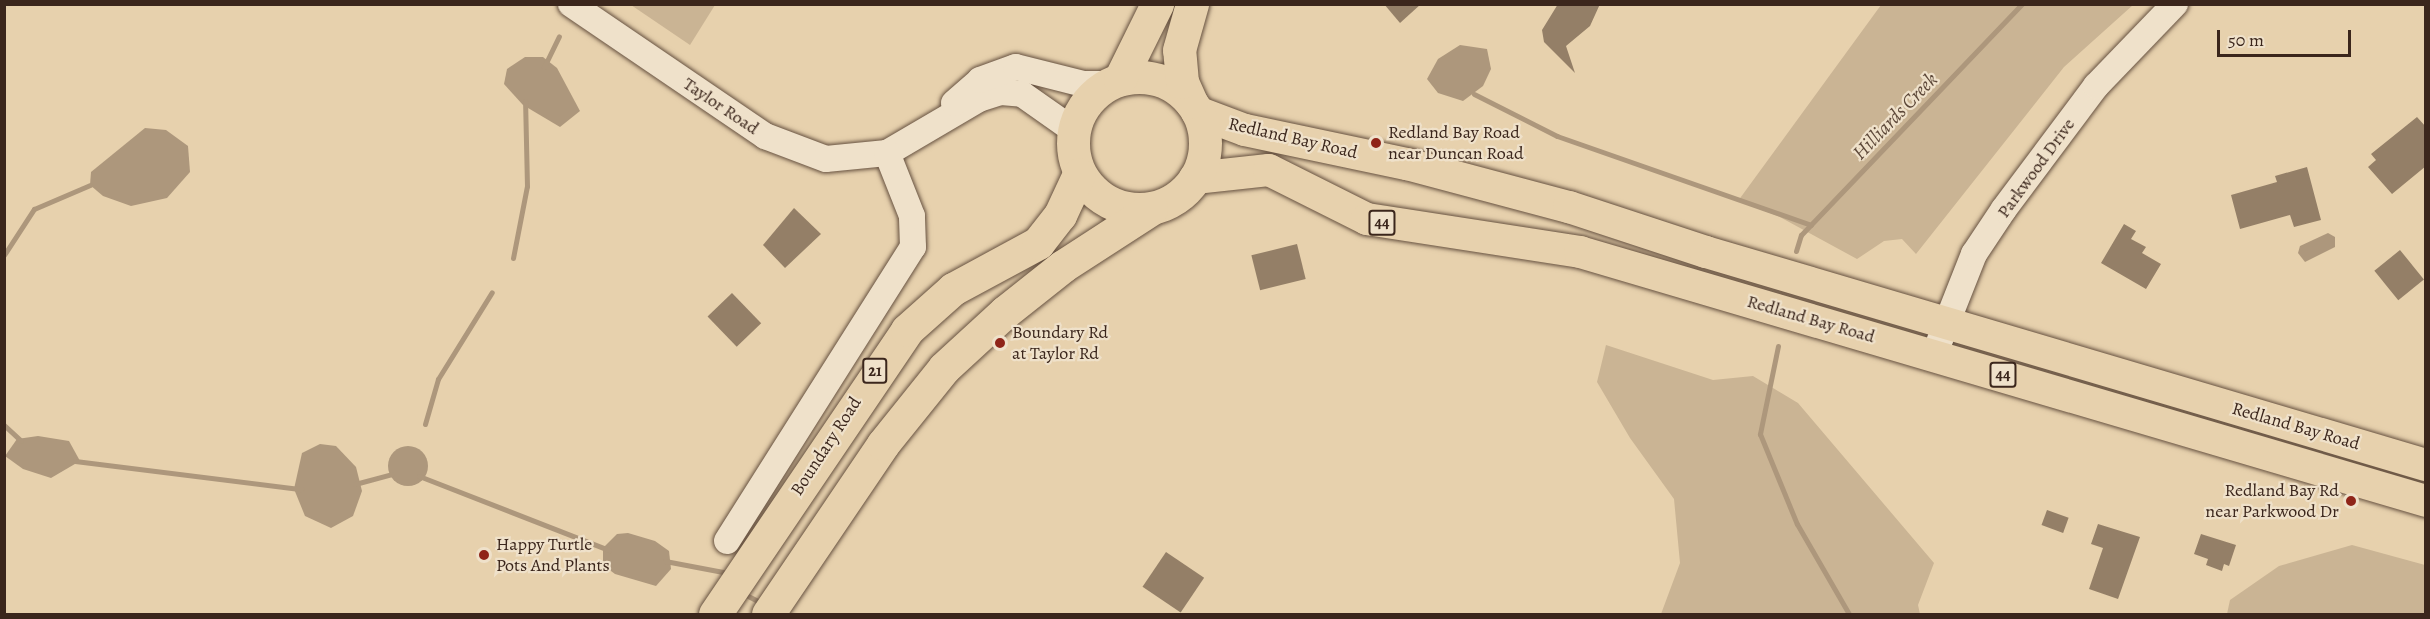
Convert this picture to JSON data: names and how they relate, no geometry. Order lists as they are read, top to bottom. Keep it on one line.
{"streets":{"highway":["21","Boundary Road"],"main road":["Redland Bay Road","44"],"street":["Taylor Road","Parkwood Drive"]},"crossings":[["Taylor Road","Redland Bay Road"],["Taylor Road","Boundary Road"],["Redland Bay Road","Parkwood Drive"],["Redland Bay Road","Boundary Road"]],"water":["Hilliards Creek"],"places":["Redland Bay Road near Duncan Road","Boundary Rd at Taylor Rd","Redland Bay Rd near Parkwood Dr","Happy Turtle Pots And Plants"],"scale_bar":"50 m"}
